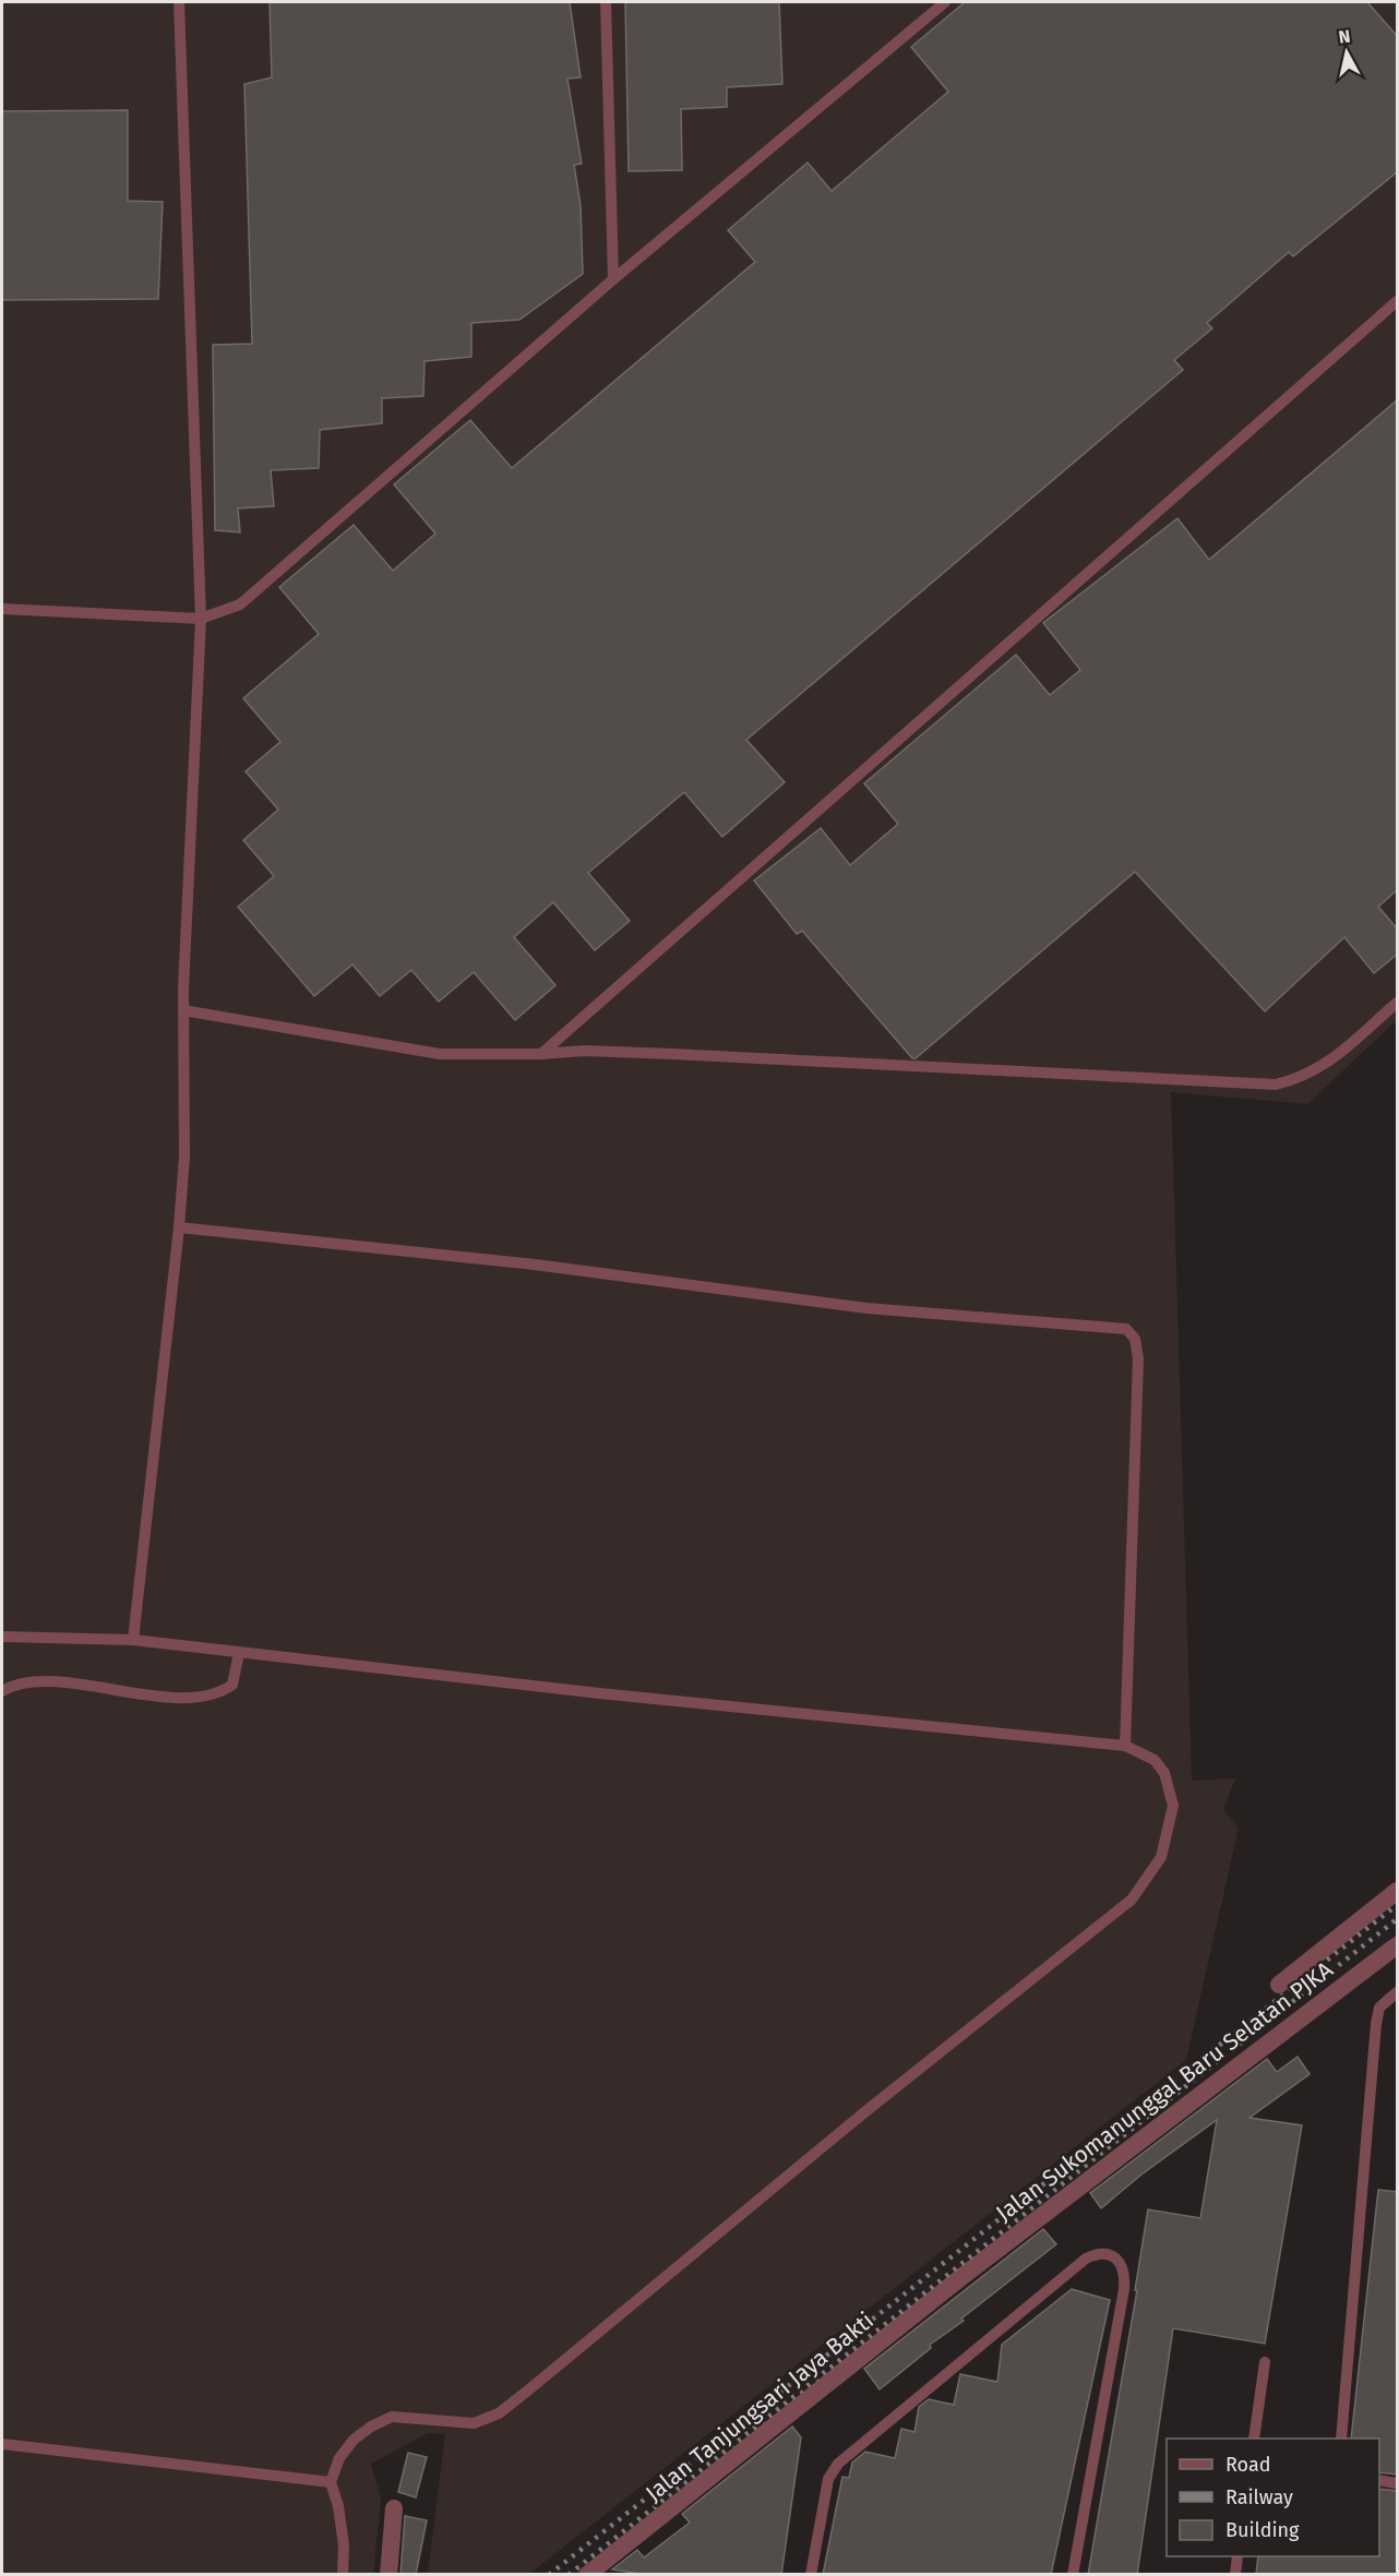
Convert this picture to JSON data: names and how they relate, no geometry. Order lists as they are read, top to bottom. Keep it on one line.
{"streets":{"street":["Jalan Sukomanunggal Baru Selatan PJKA","Jalan Tanjungsari Jaya Bakti"]},"crossings":[["Jalan Sukomanunggal Baru Selatan PJKA","Jalan Tanjungsari Jaya Bakti"]],"legend":["Road","Railway","Building"],"north":"top"}
